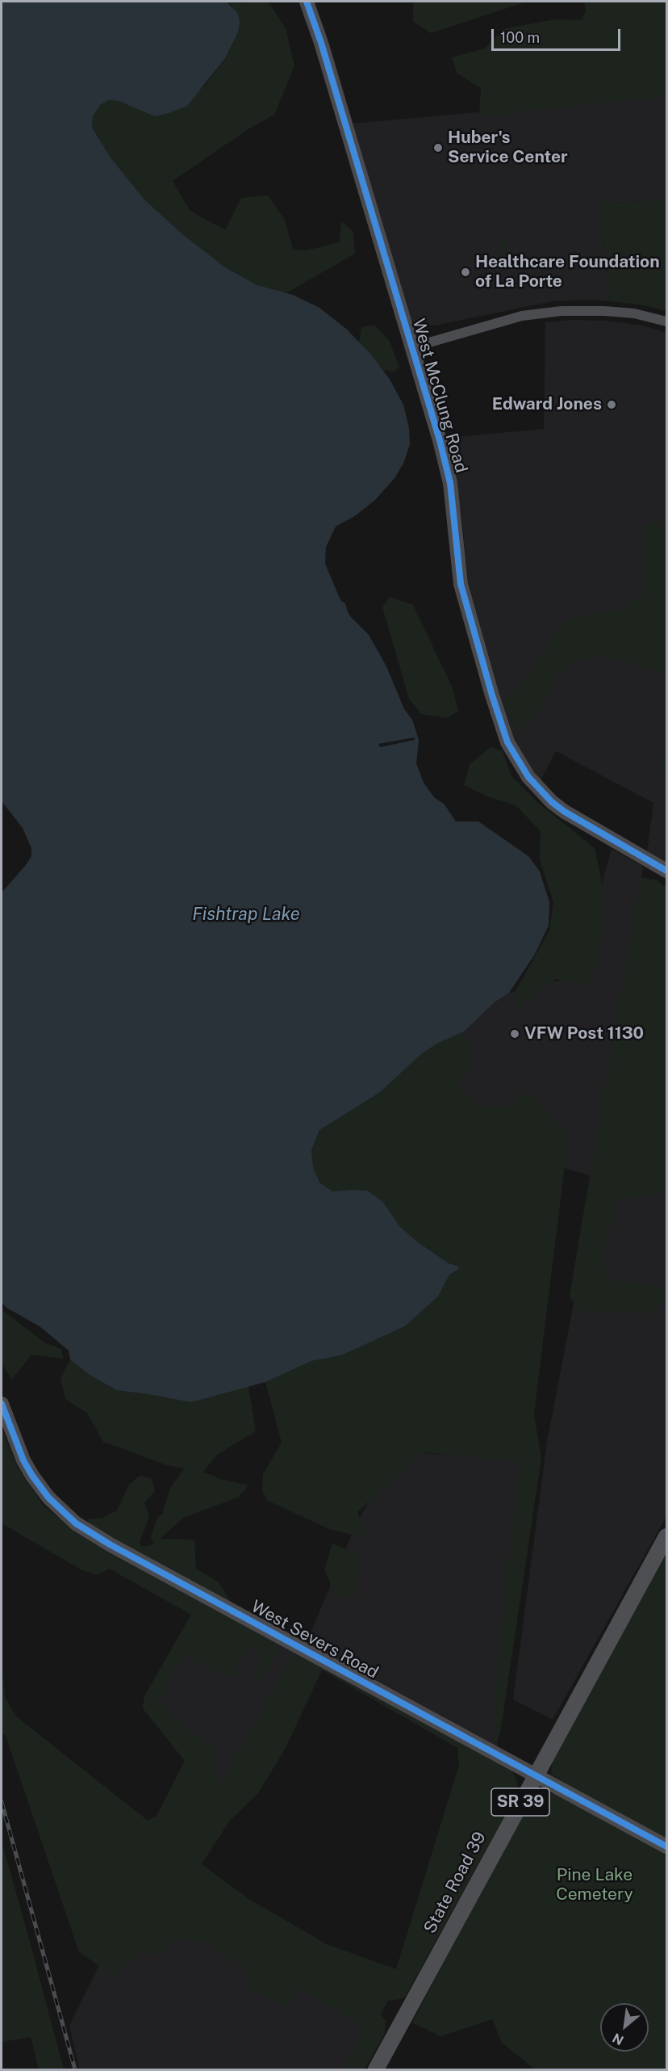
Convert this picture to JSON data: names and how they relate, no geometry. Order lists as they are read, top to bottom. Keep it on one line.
{"streets":{"main road":["SR 39","State Road 39"],"street":["West McClung Road","West Severs Road"]},"crossings":[["West Severs Road","State Road 39"]],"water":["Fishtrap Lake"],"parks":["Pine Lake Cemetery"],"places":["Huber's Service Center","Healthcare Foundation of La Porte","Edward Jones","VFW Post 1130"],"scale_bar":"100 m","north":"bottom left"}
